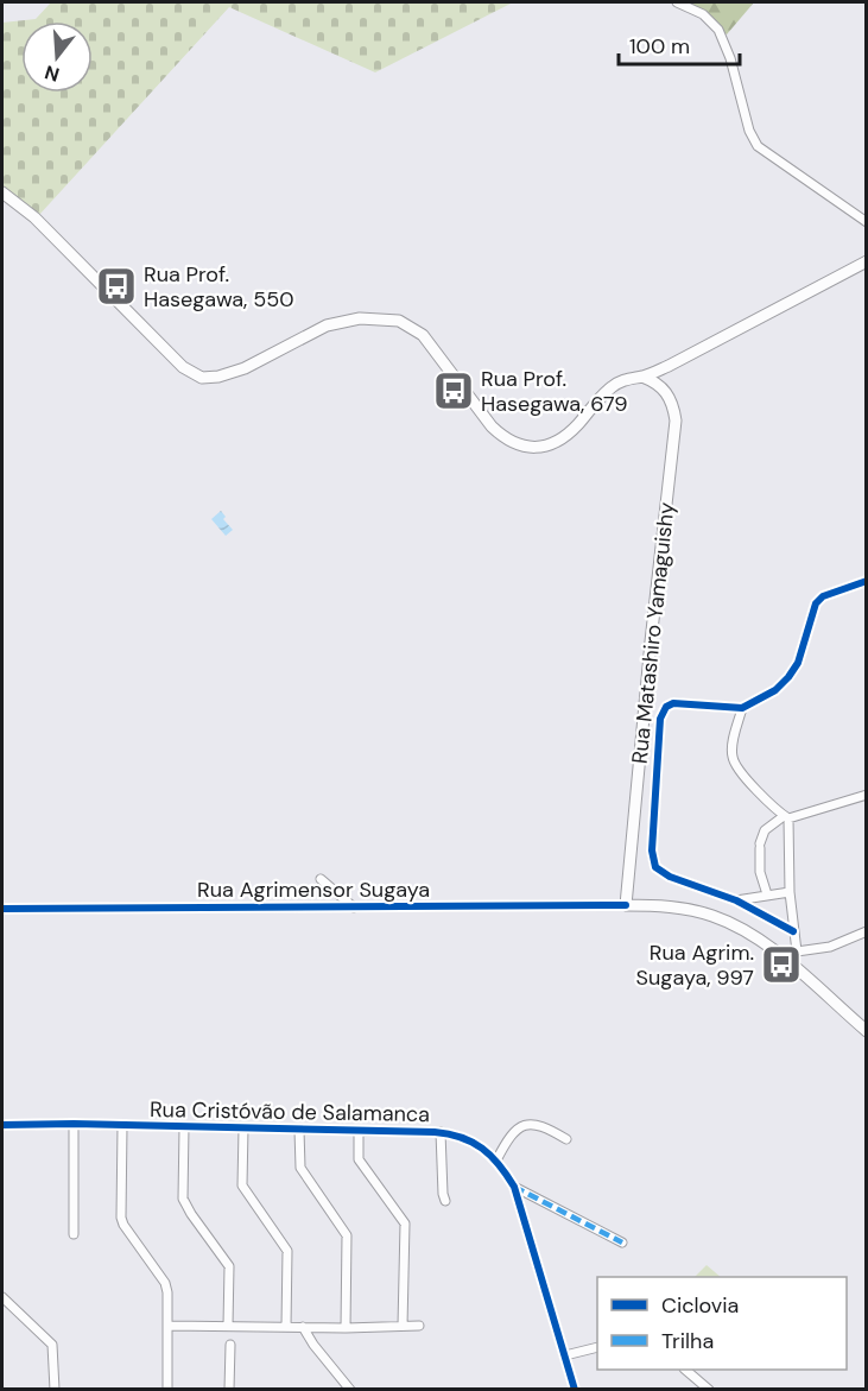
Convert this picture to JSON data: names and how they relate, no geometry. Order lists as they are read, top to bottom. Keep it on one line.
{"streets":{"main road":["Rua Matashiro Yamaguishy","Rua Agrimensor Sugaya"],"street":["Rua Cristóvão de Salamanca"]},"crossings":[["Rua Matashiro Yamaguishy","Rua Agrimensor Sugaya"]],"places":{"bus stop":["Rua Prof. Hasegawa, 550","Rua Prof. Hasegawa, 679","Rua Agrim. Sugaya, 997"]},"legend":["Ciclovia","Trilha"],"scale_bar":"100 m","north":"bottom"}
